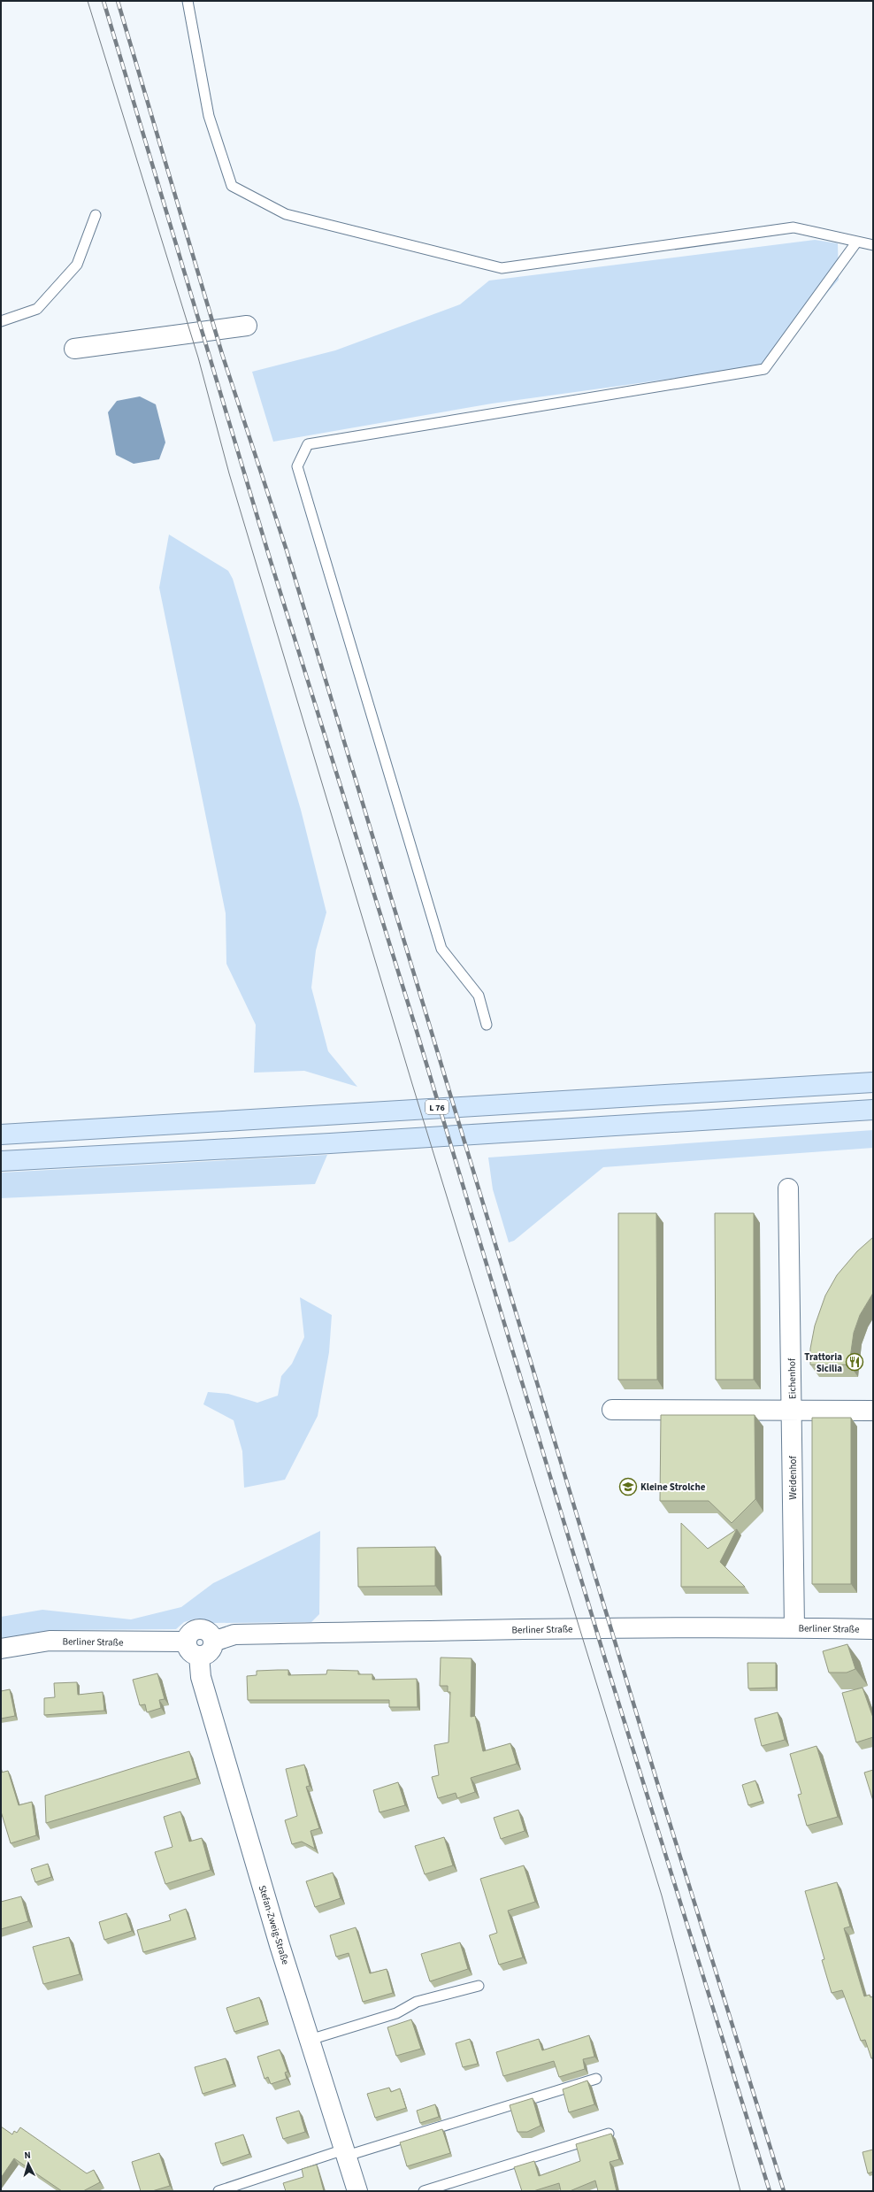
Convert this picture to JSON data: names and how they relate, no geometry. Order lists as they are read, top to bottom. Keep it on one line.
{"streets":{"main road":["L 76"],"street":["Eichenhof","Weidenhof","Berliner Straße","Stefan-Zweig-Straße"]},"crossings":[["Eichenhof","Weidenhof"],["Weidenhof","Berliner Straße"],["Berliner Straße","Stefan-Zweig-Straße"]],"places":{"restaurant":["Trattoria Sicilia"],"school or university":["Kleine Strolche"]},"north":"top"}
